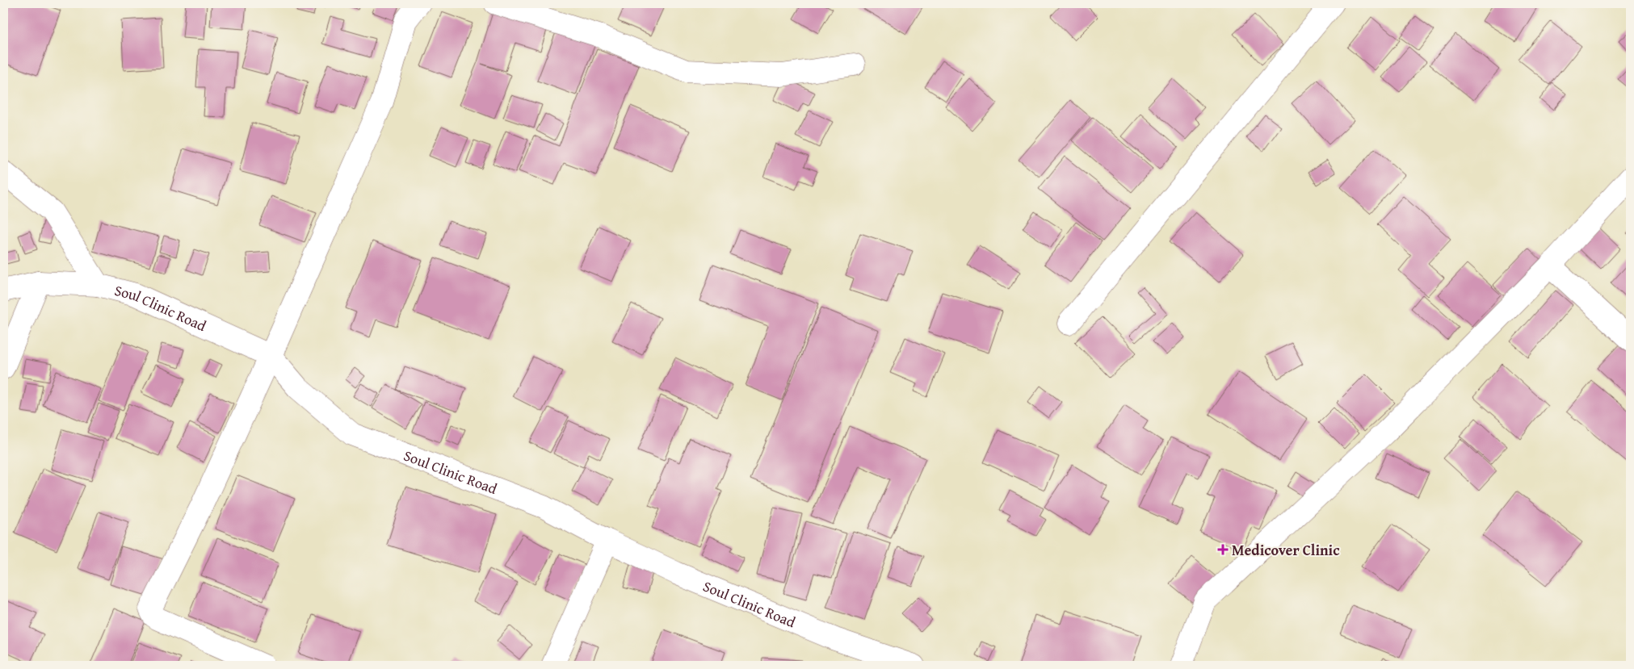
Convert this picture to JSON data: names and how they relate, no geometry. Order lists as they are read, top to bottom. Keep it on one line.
{"streets":{"street":["Soul Clinic Road"]},"places":{"health":["Medicover Clinic"]}}
